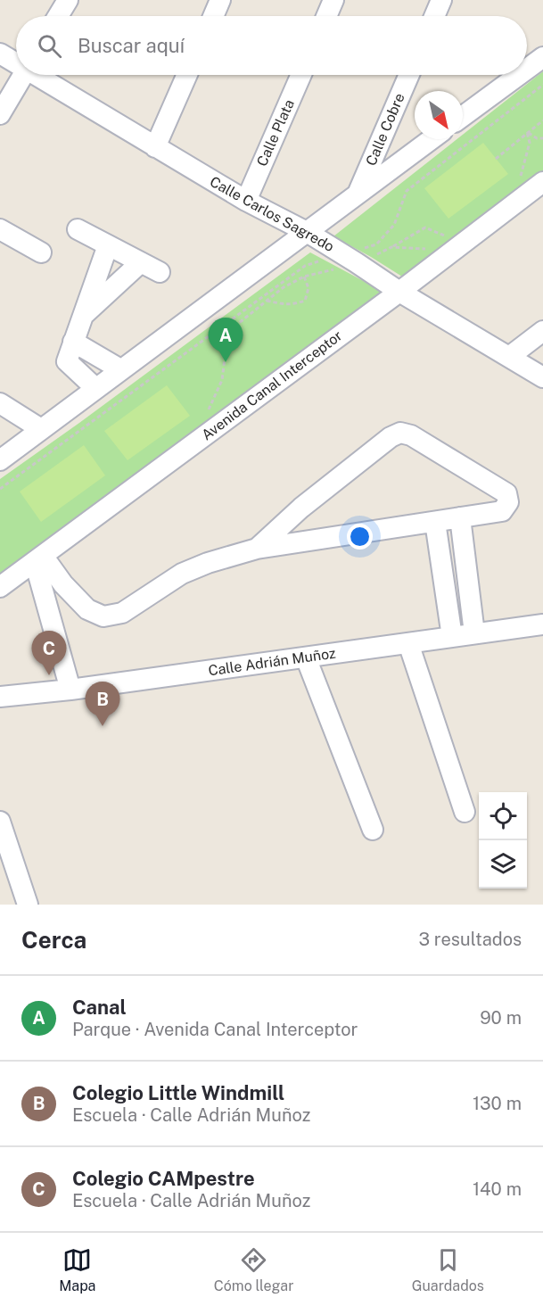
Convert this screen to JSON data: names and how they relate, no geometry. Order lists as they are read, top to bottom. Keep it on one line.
{"streets":{"street":["Calle Cobre","Calle Plata","Calle Carlos Sagredo","Avenida Canal Interceptor","Calle Adrián Muñoz"]},"crossings":[["Calle Plata","Calle Carlos Sagredo"],["Calle Carlos Sagredo","Avenida Canal Interceptor"]],"north":"bottom right","page":{"search":"Buscar aquí","pins":["A","C","B"],"heading":["Cerca","3 resultados"],"list":[{"mark":"A","name":"Canal","note":"Parque · Avenida Canal Interceptor","value":"90 m"},{"mark":"B","name":"Colegio Little Windmill","note":"Escuela · Calle Adrián Muñoz","value":"130 m"},{"mark":"C","name":"Colegio CAMpestre","note":"Escuela · Calle Adrián Muñoz","value":"140 m"}],"nav":["Mapa","Cómo llegar","Guardados"]}}
